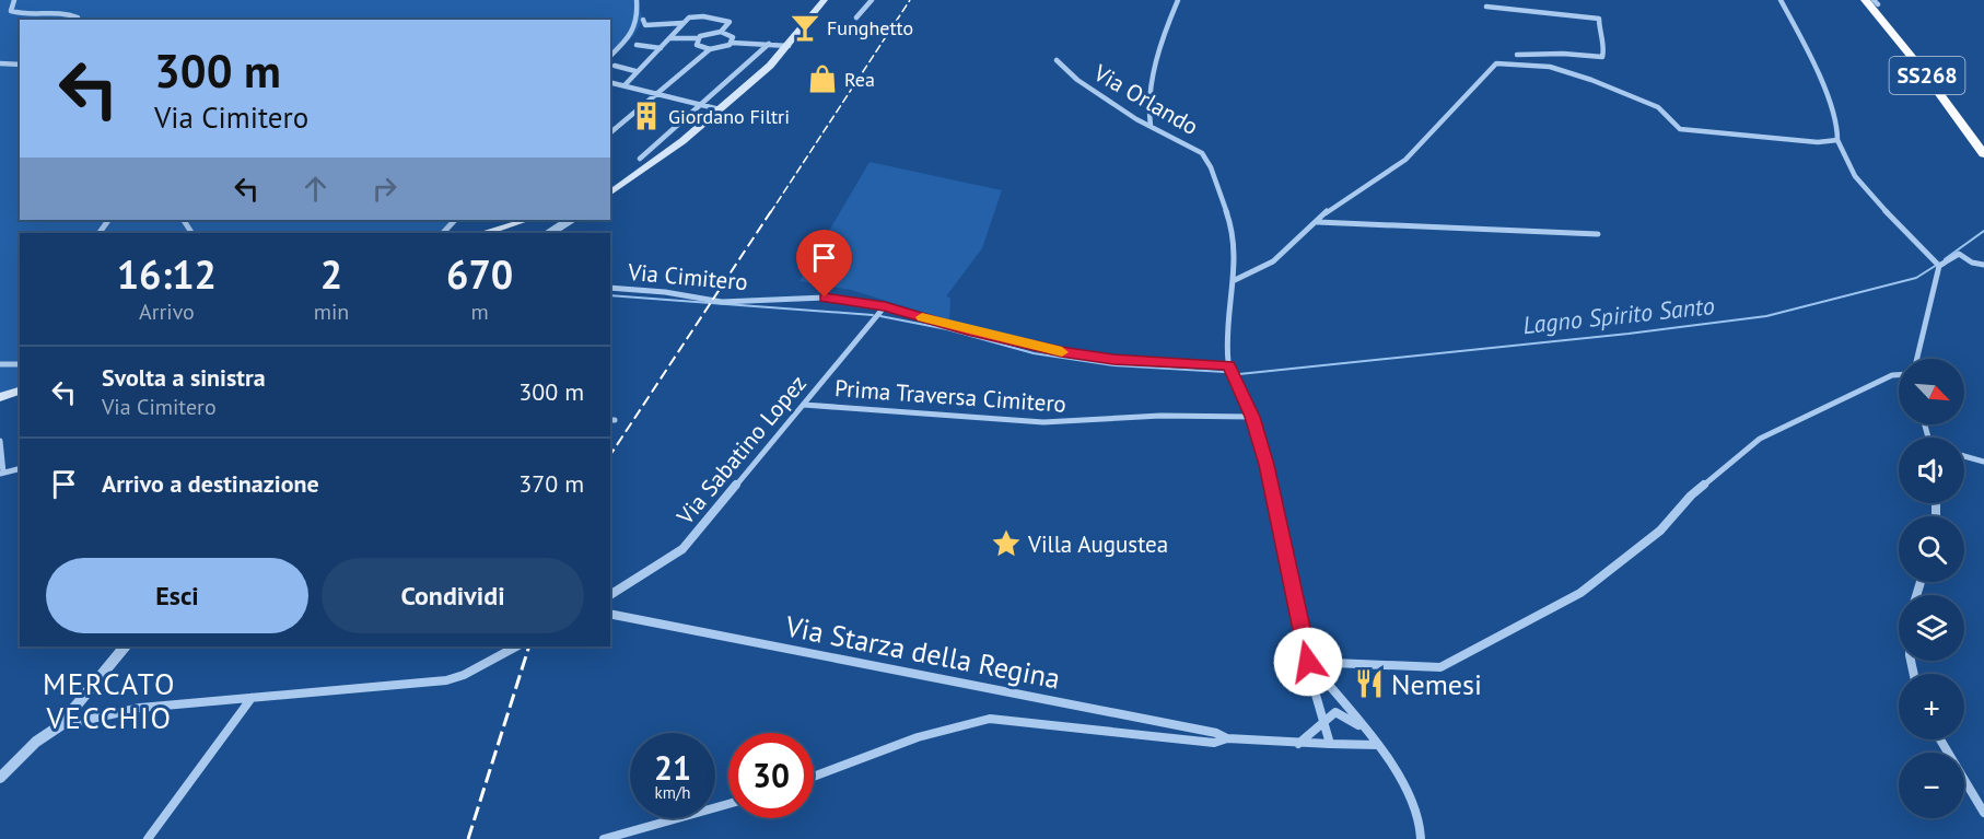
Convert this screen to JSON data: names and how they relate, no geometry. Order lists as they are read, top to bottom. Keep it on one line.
{"streets":{"highway":["SS268"],"street":["Via Orlando","Via Cimitero","Prima Traversa Cimitero","Via Sabatino Lopez","Via Starza della Regina"]},"crossings":[["Via Orlando","Via Cimitero"],["Via Cimitero","Via Sabatino Lopez"],["Prima Traversa Cimitero","Via Sabatino Lopez"]],"districts":["MERCATO VECCHIO"],"water":["Lagno Spirito Santo"],"places":{"bar":["Funghetto"],"shop":["Rea"],"building":["Giordano Filtri"],"place":["Villa Augustea"],"restaurant":["Nemesi"]},"north":"bottom right","page":{"turn":["300 m","Via Cimitero"],"eta":["16:12","Arrivo","2","min","670","m"],"list":[{"name":"Svolta a sinistra","note":"Via Cimitero","value":"300 m"},{"name":"Arrivo a destinazione","value":"370 m"}],"map_buttons":["+","−"],"buttons":["Esci","Condividi"],"speed":"21 km/h","limit":"30"}}
